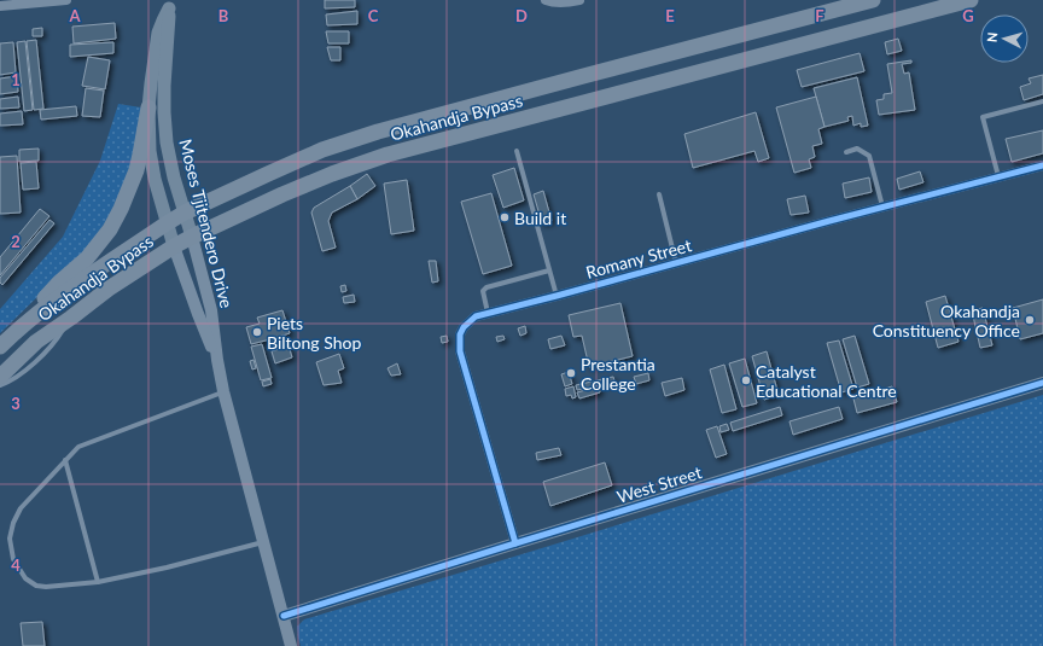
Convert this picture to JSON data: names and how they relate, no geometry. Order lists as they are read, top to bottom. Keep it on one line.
{"streets":{"highway":["Okahandja Bypass"],"main road":["Moses Tjitendero Drive"],"street":["Romany Street","West Street"]},"crossings":[["Okahandja Bypass","Moses Tjitendero Drive"],["Moses Tjitendero Drive","West Street"],["Romany Street","West Street"]],"places":["Build it","Okahandja Constituency Office","Piets Biltong Shop","Prestantia College","Catalyst Educational Centre"],"north":"left","grid":{"columns":["A","B","C","D","E","F","G"],"rows":["1","2","3","4"]}}
